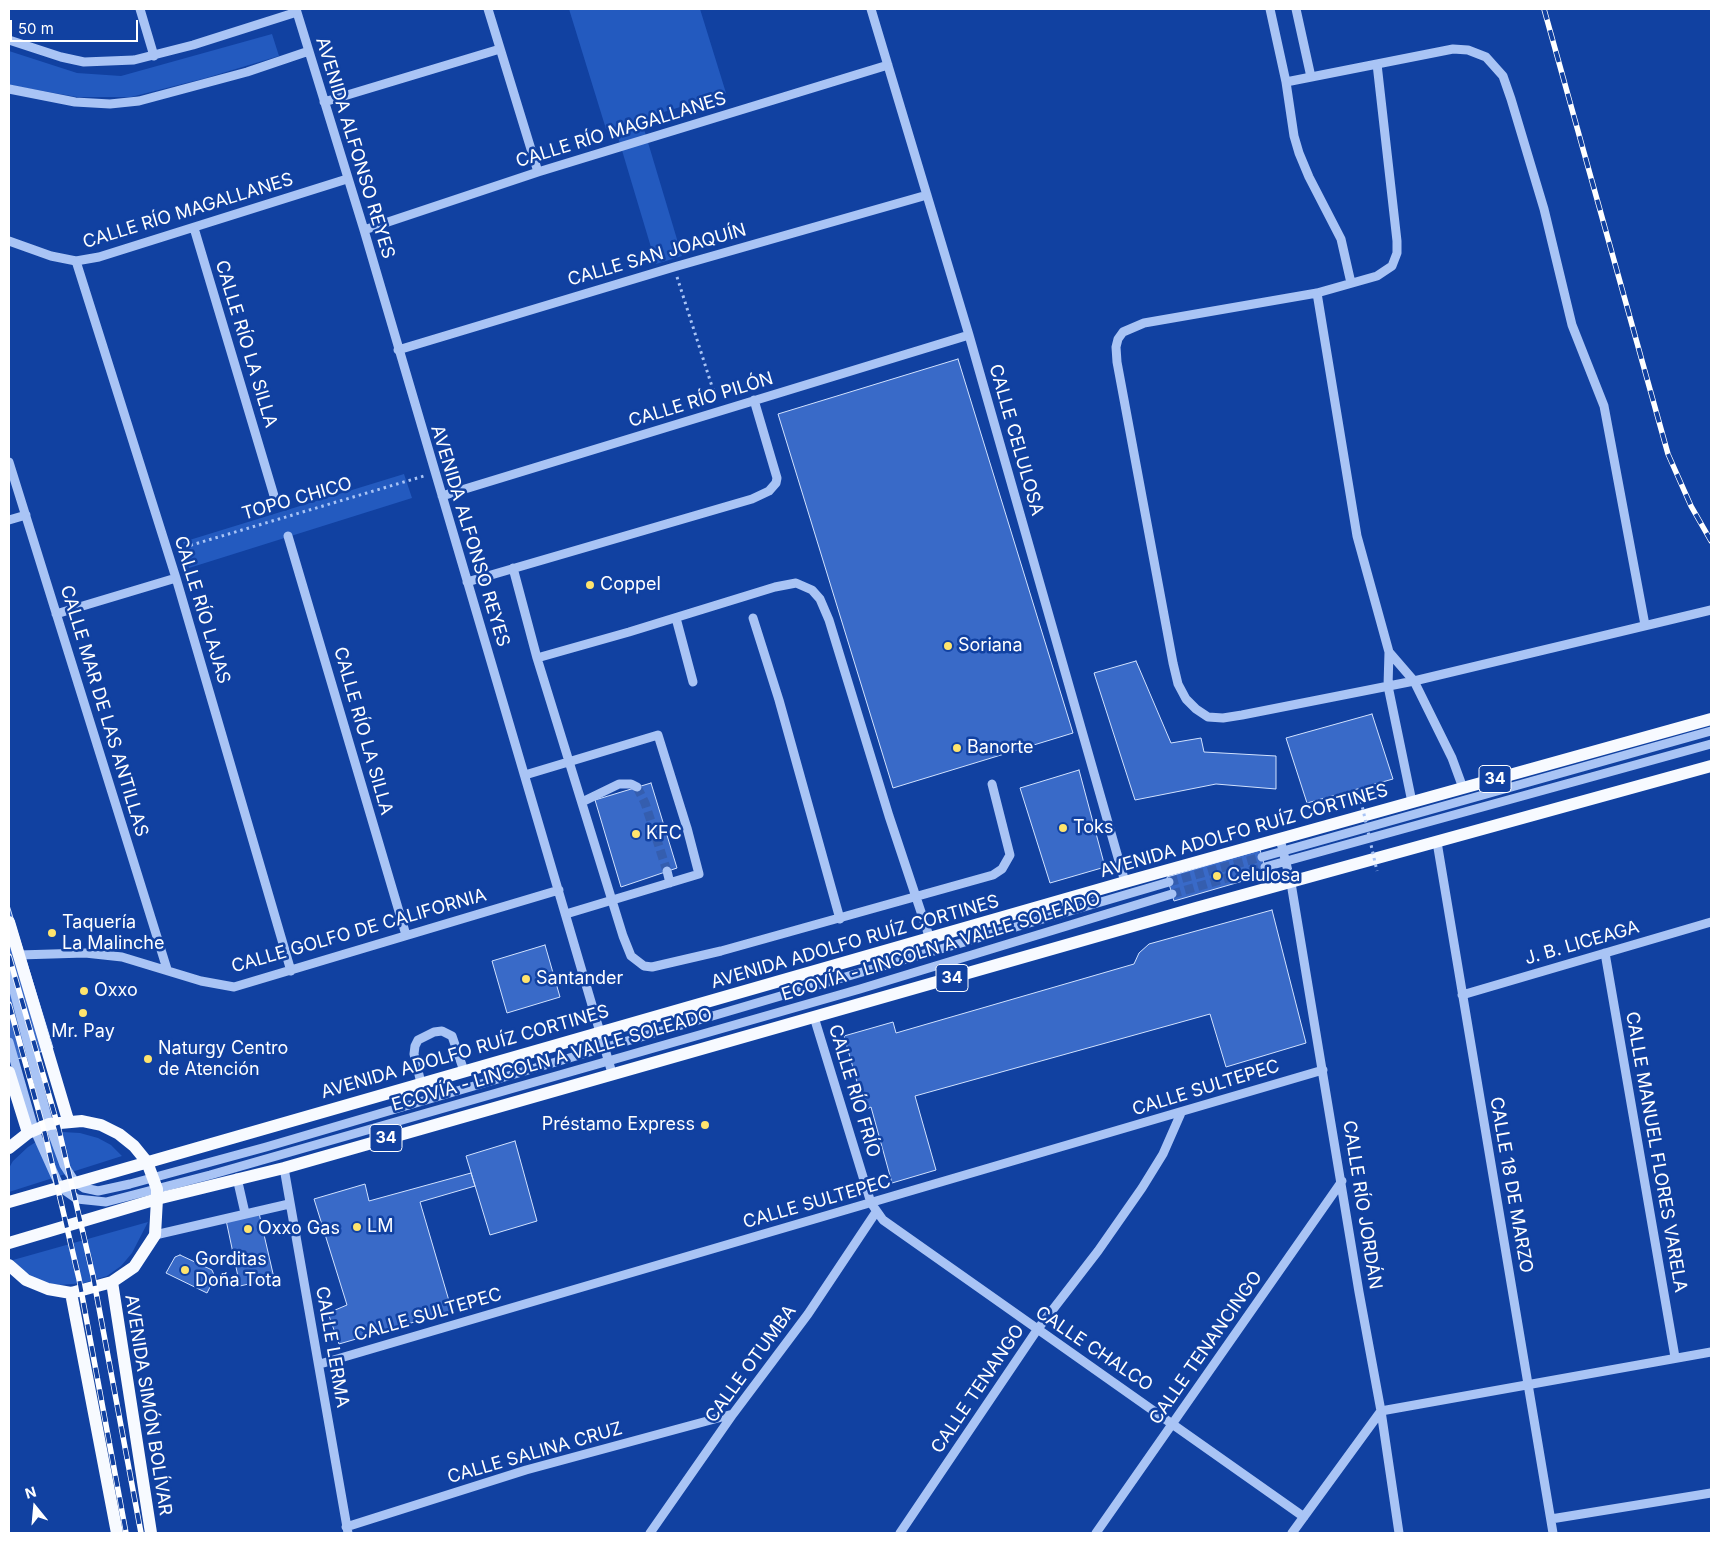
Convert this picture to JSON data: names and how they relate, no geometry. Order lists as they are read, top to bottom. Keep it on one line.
{"streets":{"main road":["34","AVENIDA ADOLFO RUÍZ CORTINES","AVENIDA SIMÓN BOLÍVAR"],"street":["CALLE RÍO MAGALLANES","AVENIDA ALFONSO REYES","CALLE SAN JOAQUÍN","CALLE RÍO LA SILLA","CALLE RÍO PILÓN","CALLE CELULOSA","CALLE RÍO LAJAS","CALLE MAR DE LAS ANTILLAS","CALLE GOLFO DE CALIFORNIA","J. B. LICEAGA","ECOVÍA - LINCOLN A VALLE SOLEADO","CALLE SULTEPEC","CALLE RÍO FRÍO","CALLE MANUEL FLORES VARELA","CALLE 18 DE MARZO","CALLE RÍO JORDÁN","CALLE LERMA","CALLE TENANCINGO","CALLE CHALCO","CALLE OTUMBA","CALLE TENANGO","CALLE SALINA CRUZ"],"path":["TOPO CHICO"]},"crossings":[["CALLE RÍO MAGALLANES","AVENIDA ALFONSO REYES"],["CALLE RÍO MAGALLANES","CALLE RÍO LA SILLA"],["CALLE RÍO MAGALLANES","CALLE CELULOSA"],["CALLE RÍO MAGALLANES","CALLE RÍO LAJAS"],["AVENIDA ALFONSO REYES","CALLE SAN JOAQUÍN"],["AVENIDA ALFONSO REYES","CALLE RÍO PILÓN"],["AVENIDA ALFONSO REYES","TOPO CHICO"],["AVENIDA ALFONSO REYES","34"],["AVENIDA ALFONSO REYES","AVENIDA ADOLFO RUÍZ CORTINES"],["AVENIDA ALFONSO REYES","CALLE GOLFO DE CALIFORNIA"],["AVENIDA ALFONSO REYES","ECOVÍA - LINCOLN A VALLE SOLEADO"],["CALLE SAN JOAQUÍN","CALLE CELULOSA"],["CALLE RÍO LA SILLA","CALLE GOLFO DE CALIFORNIA"],["CALLE RÍO PILÓN","CALLE CELULOSA"],["CALLE CELULOSA","AVENIDA ADOLFO RUÍZ CORTINES"],["TOPO CHICO","CALLE RÍO LAJAS"],["CALLE RÍO LAJAS","CALLE GOLFO DE CALIFORNIA"],["CALLE MAR DE LAS ANTILLAS","CALLE GOLFO DE CALIFORNIA"],["34","ECOVÍA - LINCOLN A VALLE SOLEADO"],["34","CALLE RÍO FRÍO"],["34","CALLE 18 DE MARZO"],["34","CALLE RÍO JORDÁN"],["34","CALLE LERMA"],["AVENIDA ADOLFO RUÍZ CORTINES","ECOVÍA - LINCOLN A VALLE SOLEADO"],["AVENIDA ADOLFO RUÍZ CORTINES","CALLE RÍO JORDÁN"],["J. B. LICEAGA","CALLE MANUEL FLORES VARELA"],["J. B. LICEAGA","CALLE 18 DE MARZO"],["CALLE SULTEPEC","CALLE RÍO FRÍO"],["CALLE SULTEPEC","CALLE RÍO JORDÁN"],["CALLE SULTEPEC","CALLE LERMA"],["CALLE SULTEPEC","CALLE CHALCO"],["CALLE SULTEPEC","CALLE TENANGO"],["CALLE RÍO FRÍO","CALLE CHALCO"],["CALLE RÍO JORDÁN","CALLE TENANCINGO"],["CALLE LERMA","CALLE SALINA CRUZ"],["CALLE TENANCINGO","CALLE CHALCO"],["CALLE CHALCO","CALLE OTUMBA"],["CALLE CHALCO","CALLE TENANGO"],["CALLE OTUMBA","CALLE SALINA CRUZ"]],"places":["Coppel","Soriana","Banorte","Toks","KFC","Celulosa","Taquería La Malinche","Santander","Oxxo","Mr. Pay","Naturgy Centro de Atención","Préstamo Express","LM","Oxxo Gas","Gorditas Doña Tota"],"scale_bar":"50 m","north":"top"}
